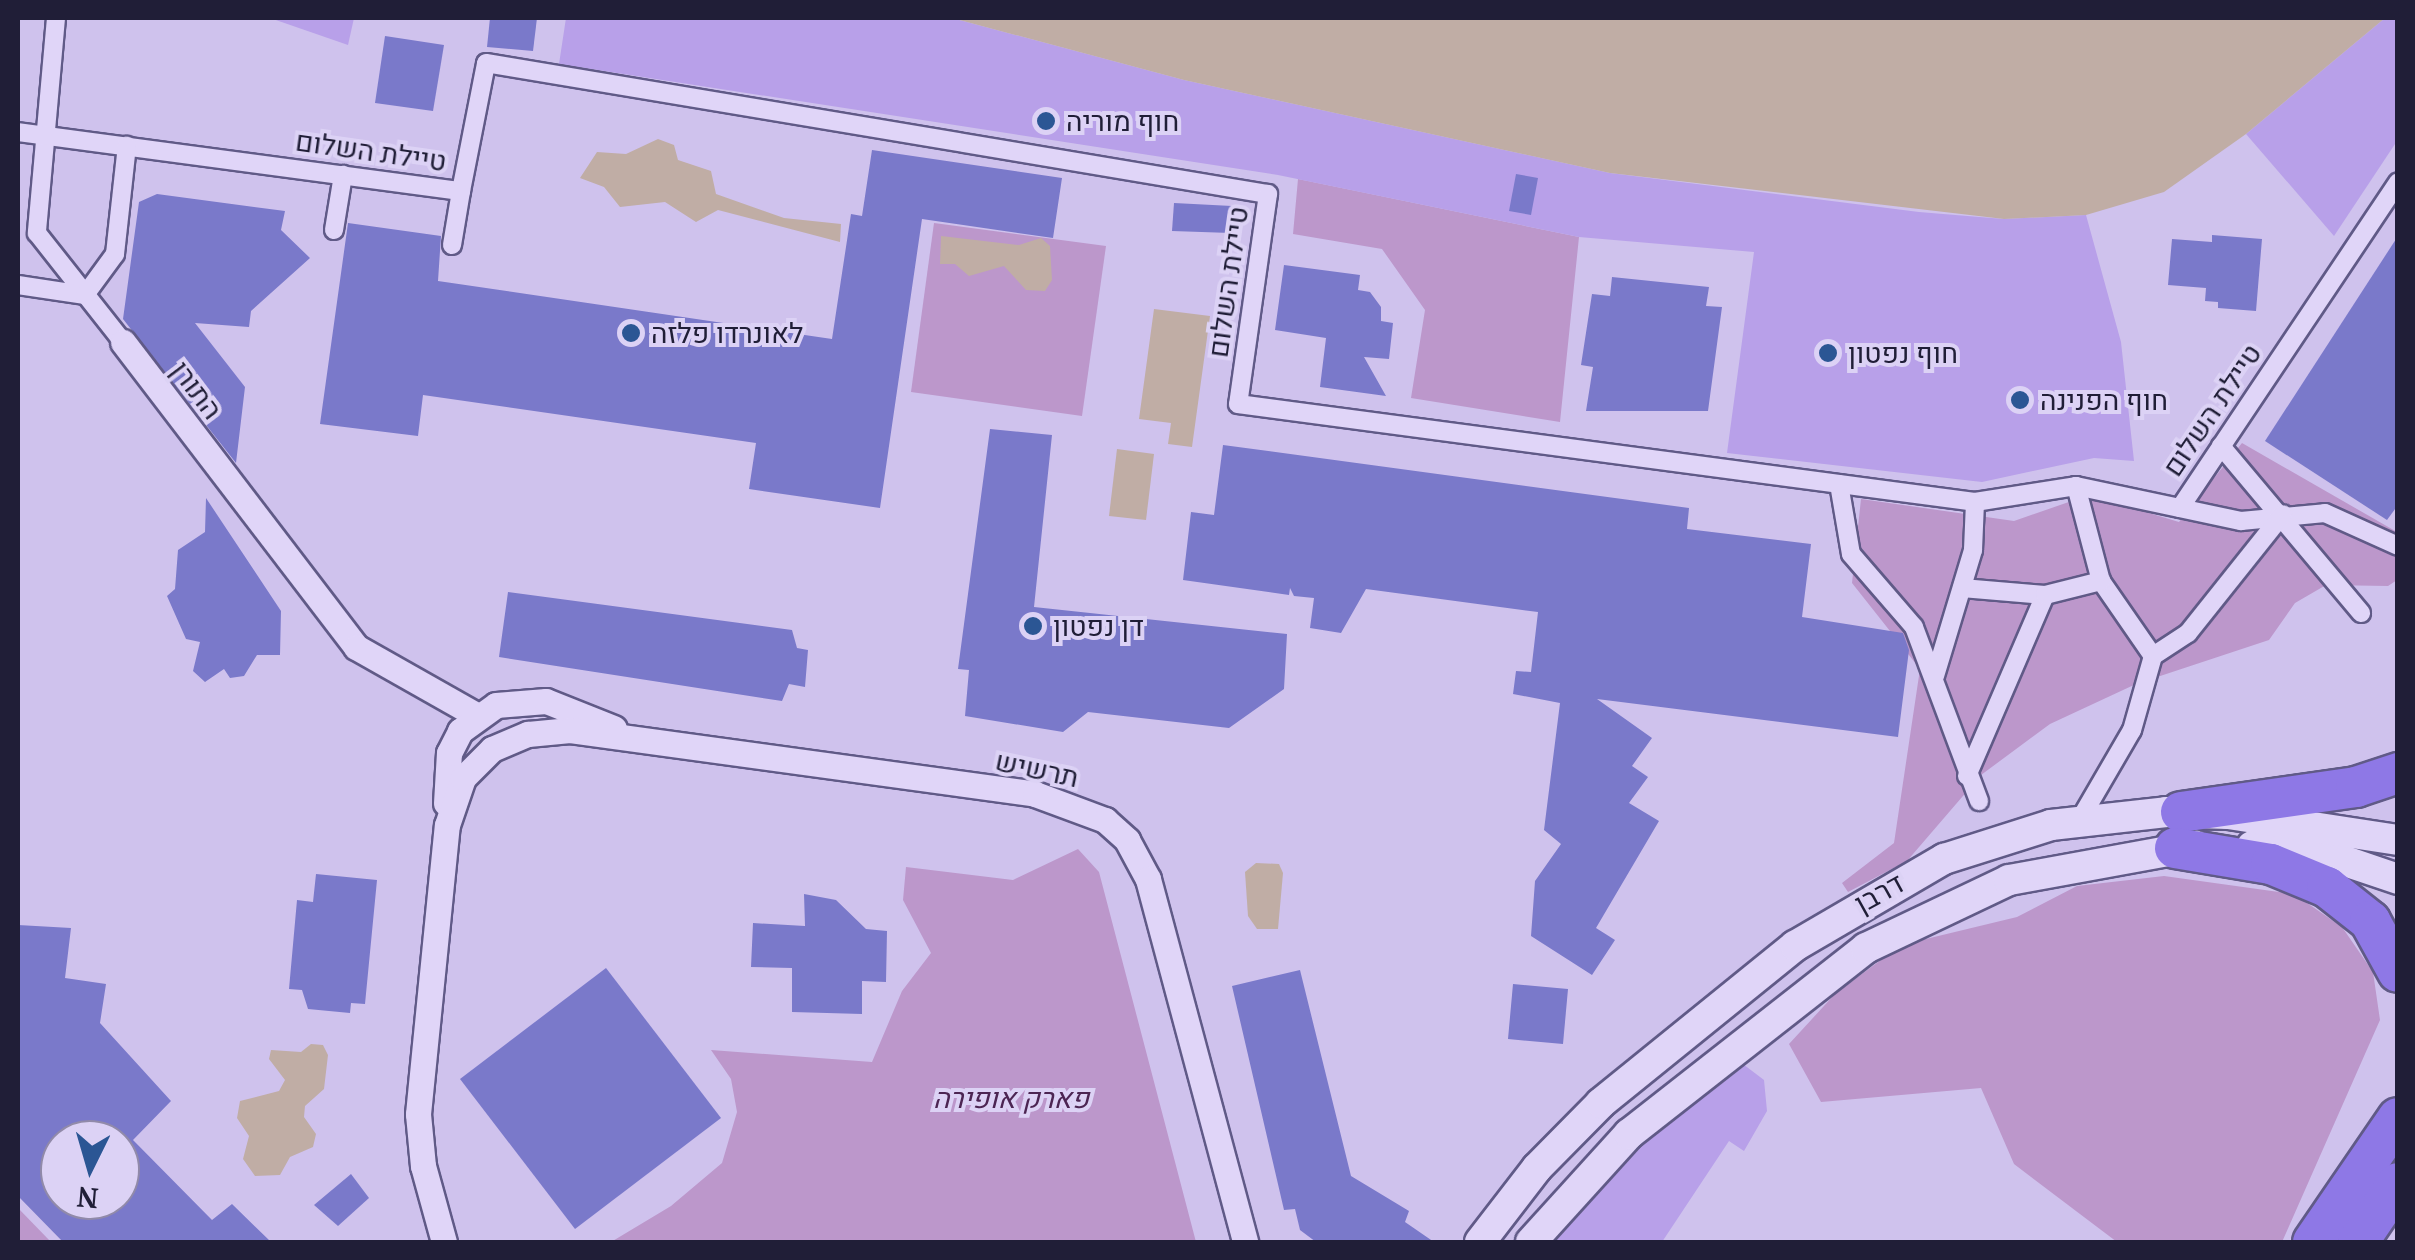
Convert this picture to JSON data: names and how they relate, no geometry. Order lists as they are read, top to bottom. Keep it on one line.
{"streets":{"street":["טיילת השלום","התורן","תרשיש","דרבן"]},"crossings":[["טיילת השלום","התורן"],["התורן","תרשיש"]],"parks":["פארק אופירה"],"places":["חוף מוריה","לאונרדו פלזה","חוף נפטון","חוף הפנינה","דן נפטון"],"north":"bottom"}
